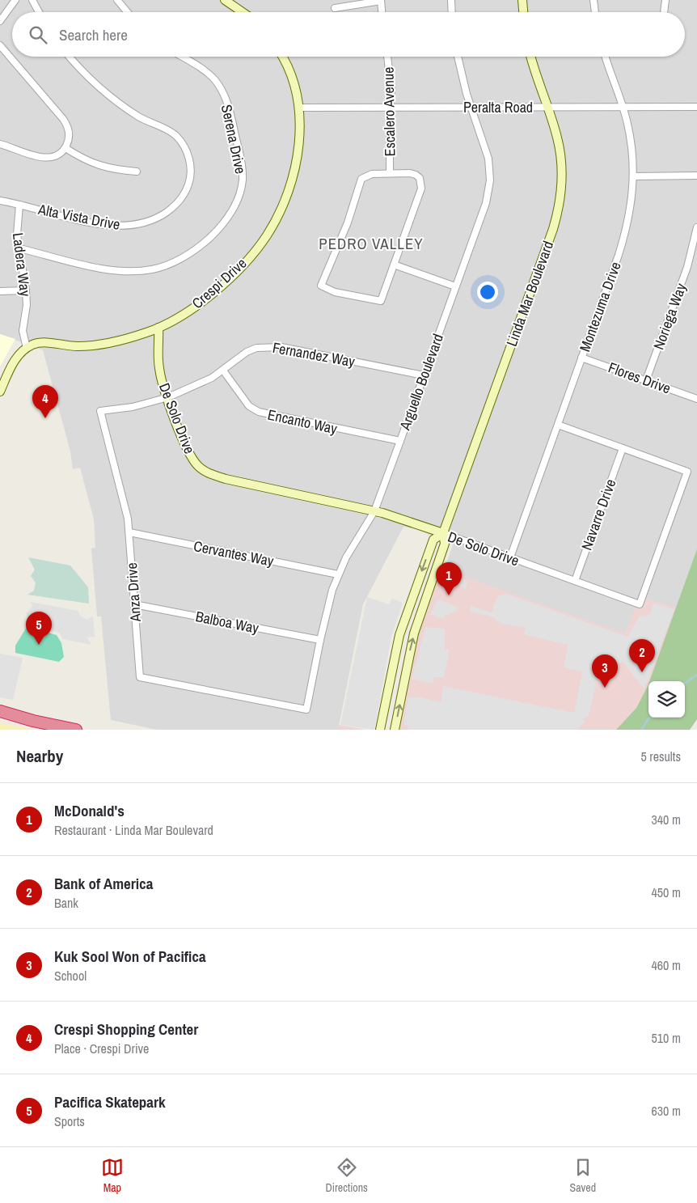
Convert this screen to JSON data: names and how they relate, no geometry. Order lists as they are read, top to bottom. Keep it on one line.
{"streets":{"street":["Peralta Road","Escalero Avenue","Serena Drive","Alta Vista Drive","Ladera Way","Crespi Drive","Linda Mar Boulevard","Montezuma Drive","Noriega Way","Fernandez Way","Flores Drive","Arguello Boulevard","De Solo Drive","Encanto Way","Navarre Drive","Cervantes Way","Anza Drive","Balboa Way"]},"crossings":[["Peralta Road","Escalero Avenue"],["Peralta Road","Crespi Drive"],["Peralta Road","Linda Mar Boulevard"],["Peralta Road","Montezuma Drive"],["Peralta Road","Arguello Boulevard"],["Serena Drive","Ladera Way"],["Alta Vista Drive","Ladera Way"],["Ladera Way","Crespi Drive"],["Crespi Drive","De Solo Drive"],["Linda Mar Boulevard","De Solo Drive"],["Montezuma Drive","Flores Drive"],["Montezuma Drive","De Solo Drive"],["Noriega Way","Flores Drive"],["Fernandez Way","Arguello Boulevard"],["Fernandez Way","De Solo Drive"],["Fernandez Way","Encanto Way"],["Fernandez Way","Anza Drive"],["Arguello Boulevard","De Solo Drive"],["Arguello Boulevard","Encanto Way"],["Arguello Boulevard","Cervantes Way"],["Arguello Boulevard","Anza Drive"],["Arguello Boulevard","Balboa Way"],["De Solo Drive","Navarre Drive"],["De Solo Drive","Anza Drive"],["Cervantes Way","Anza Drive"],["Anza Drive","Balboa Way"]],"districts":["PEDRO VALLEY"],"page":{"search":"Search here","pins":["4","1","5","2","3"],"heading":["Nearby","5 results"],"list":[{"mark":"1","name":"McDonald's","note":"Restaurant · Linda Mar Boulevard","value":"340 m"},{"mark":"2","name":"Bank of America","note":"Bank","value":"450 m"},{"mark":"3","name":"Kuk Sool Won of Pacifica","note":"School","value":"460 m"},{"mark":"4","name":"Crespi Shopping Center","note":"Place · Crespi Drive","value":"510 m"},{"mark":"5","name":"Pacifica Skatepark","note":"Sports","value":"630 m"}],"nav":["Map","Directions","Saved"]}}
